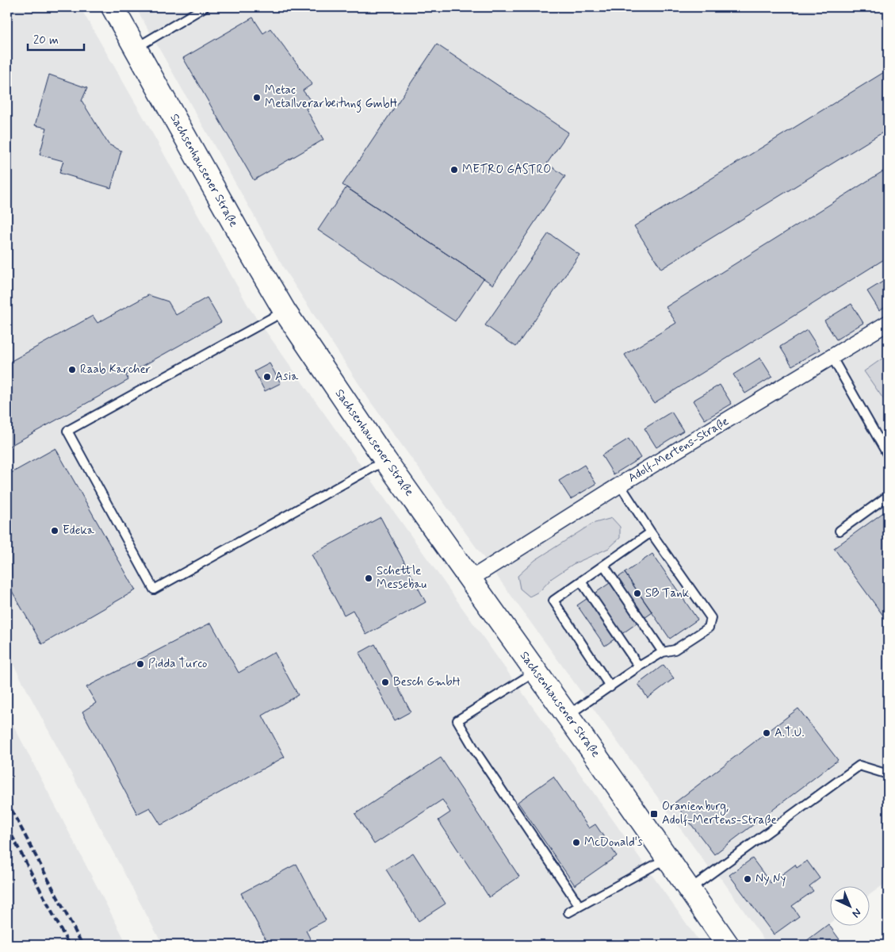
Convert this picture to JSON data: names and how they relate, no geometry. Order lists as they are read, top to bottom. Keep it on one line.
{"streets":{"main road":["Sachsenhausener Straße"],"street":["Adolf-Mertens-Straße"]},"crossings":[["Sachsenhausener Straße","Adolf-Mertens-Straße"]],"places":{"other":["Metac Metallverarbeitung GmbH","METRO GASTRO","Raab Karcher","Asia","Edeka","Schettle Messebau","SB Tank","Pidda Turco","Besch GmbH","A.T.U.","McDonald's","Ny Ny"],"transit":["Oranienburg, Adolf-Mertens-Straße"]},"scale_bar":"20 m","north":"bottom right"}
